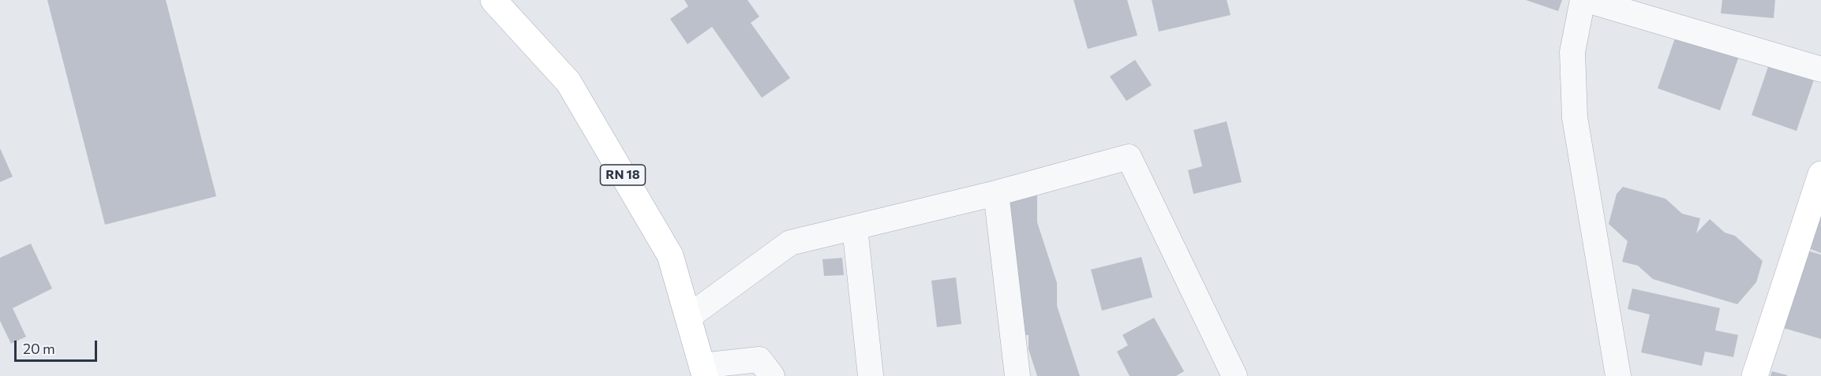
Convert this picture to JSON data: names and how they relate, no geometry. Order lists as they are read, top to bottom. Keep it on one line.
{"streets":{"main road":["RN 18"]},"scale_bar":"20 m"}
